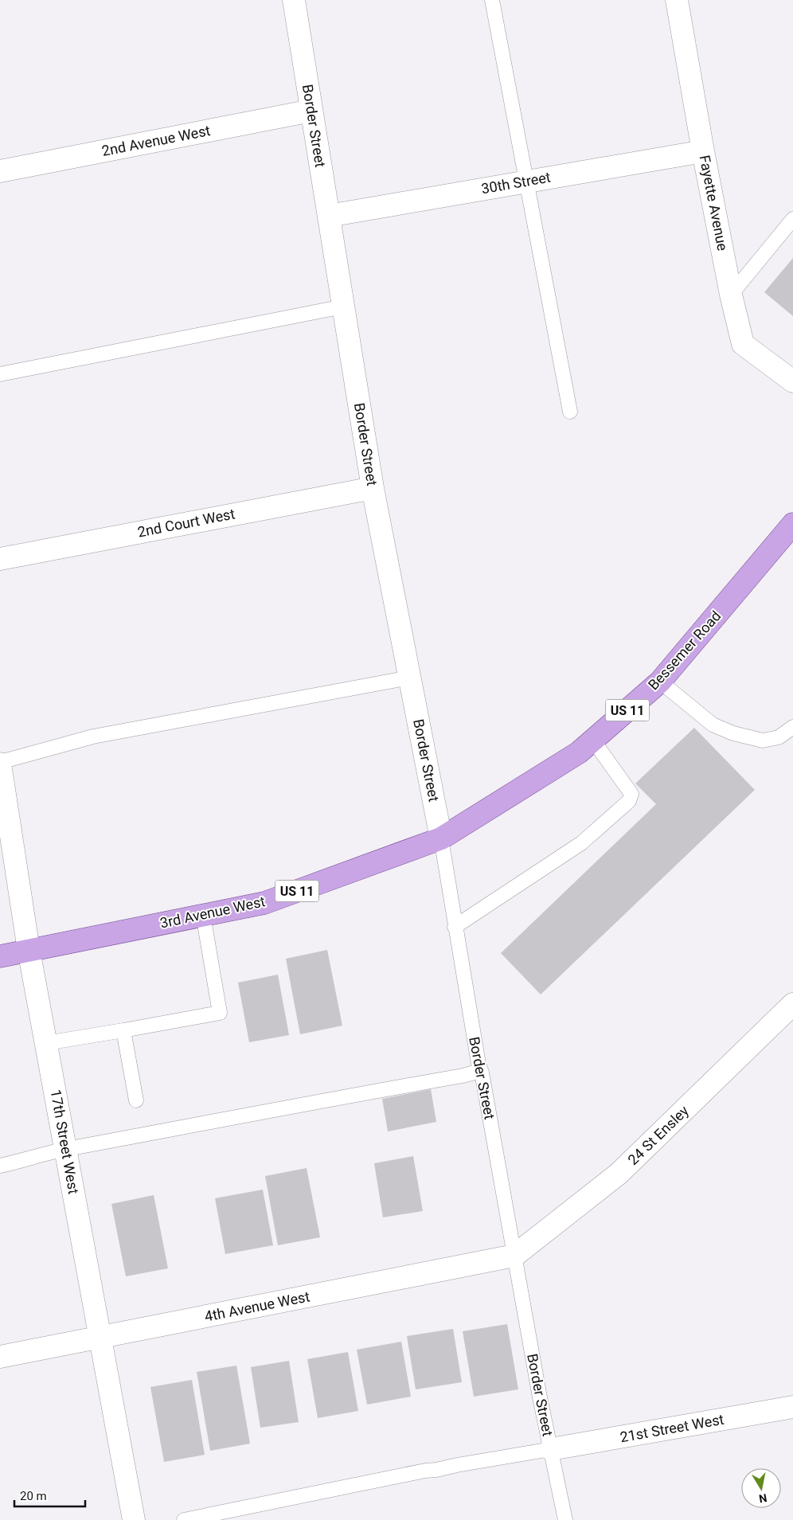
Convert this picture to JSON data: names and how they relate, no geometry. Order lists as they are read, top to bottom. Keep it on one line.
{"streets":{"main road":["Bessemer Road","US 11","3rd Avenue West"],"street":["Border Street","2nd Avenue West","30th Street","Fayette Avenue","2nd Court West","24 St Ensley","17th Street West","4th Avenue West","21st Street West"]},"crossings":[["Border Street","2nd Avenue West"],["Border Street","30th Street"],["Border Street","2nd Court West"],["Border Street","Bessemer Road"],["Border Street","3rd Avenue West"],["Border Street","24 St Ensley"],["Border Street","4th Avenue West"],["Border Street","21st Street West"],["30th Street","Fayette Avenue"],["Bessemer Road","3rd Avenue West"],["3rd Avenue West","17th Street West"],["24 St Ensley","4th Avenue West"],["17th Street West","4th Avenue West"]],"scale_bar":"20 m","north":"bottom"}
